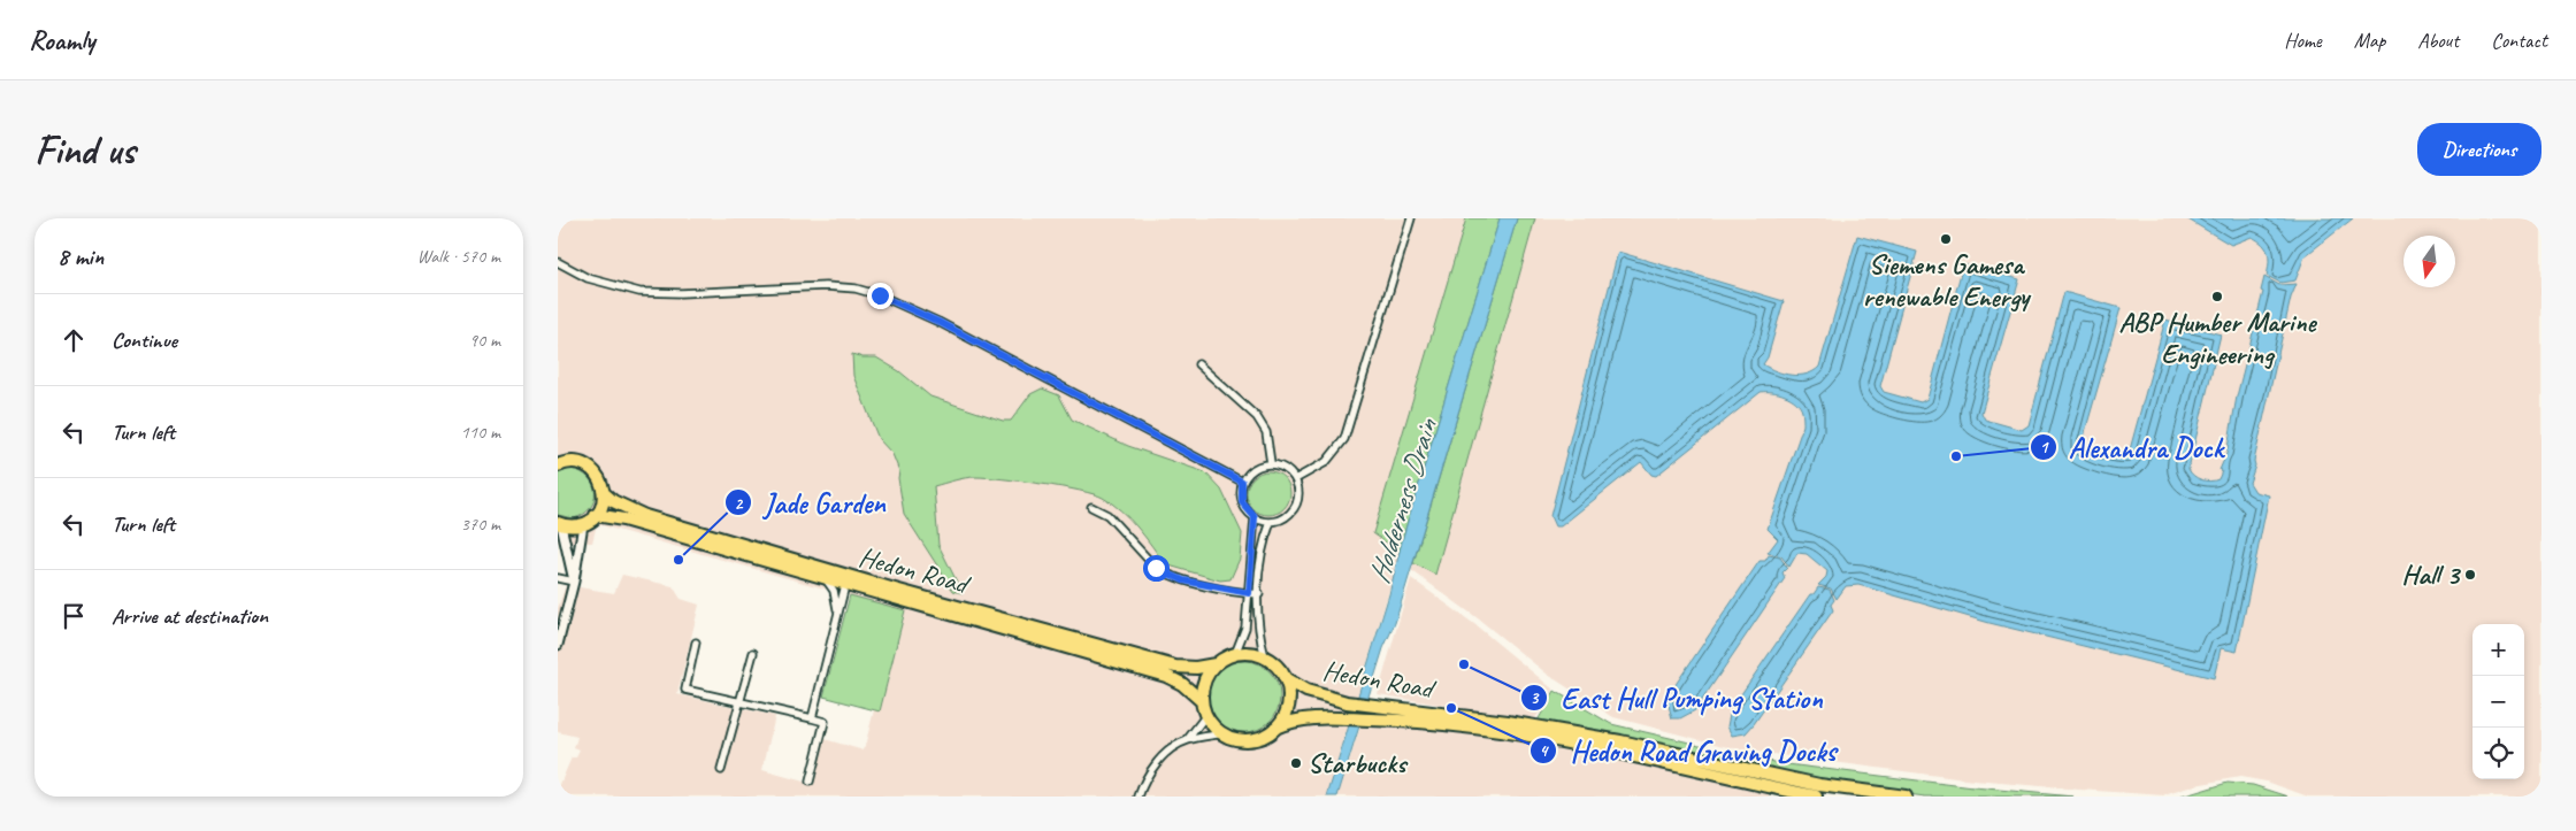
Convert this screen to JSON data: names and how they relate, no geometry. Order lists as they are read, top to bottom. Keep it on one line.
{"streets":{"highway":["Hedon Road"]},"water":["Holderness Drain"],"places":["Siemens Gamesa renewable Energy","ABP Humber Marine Engineering","Alexandra Dock","Jade Garden","Hall 3","East Hull Pumping Station","Hedon Road Graving Docks","Starbucks"],"north":"bottom","page":{"header":"Roamly","nav":["Home","Map","About","Contact"],"buttons":"Directions","title":"Find us","heading":["8 min","Walk · 570 m"],"list":[["Continue","90 m"],["Turn left","110 m"],["Turn left","370 m"],"Arrive at destination"],"map_buttons":["+","−"]}}
